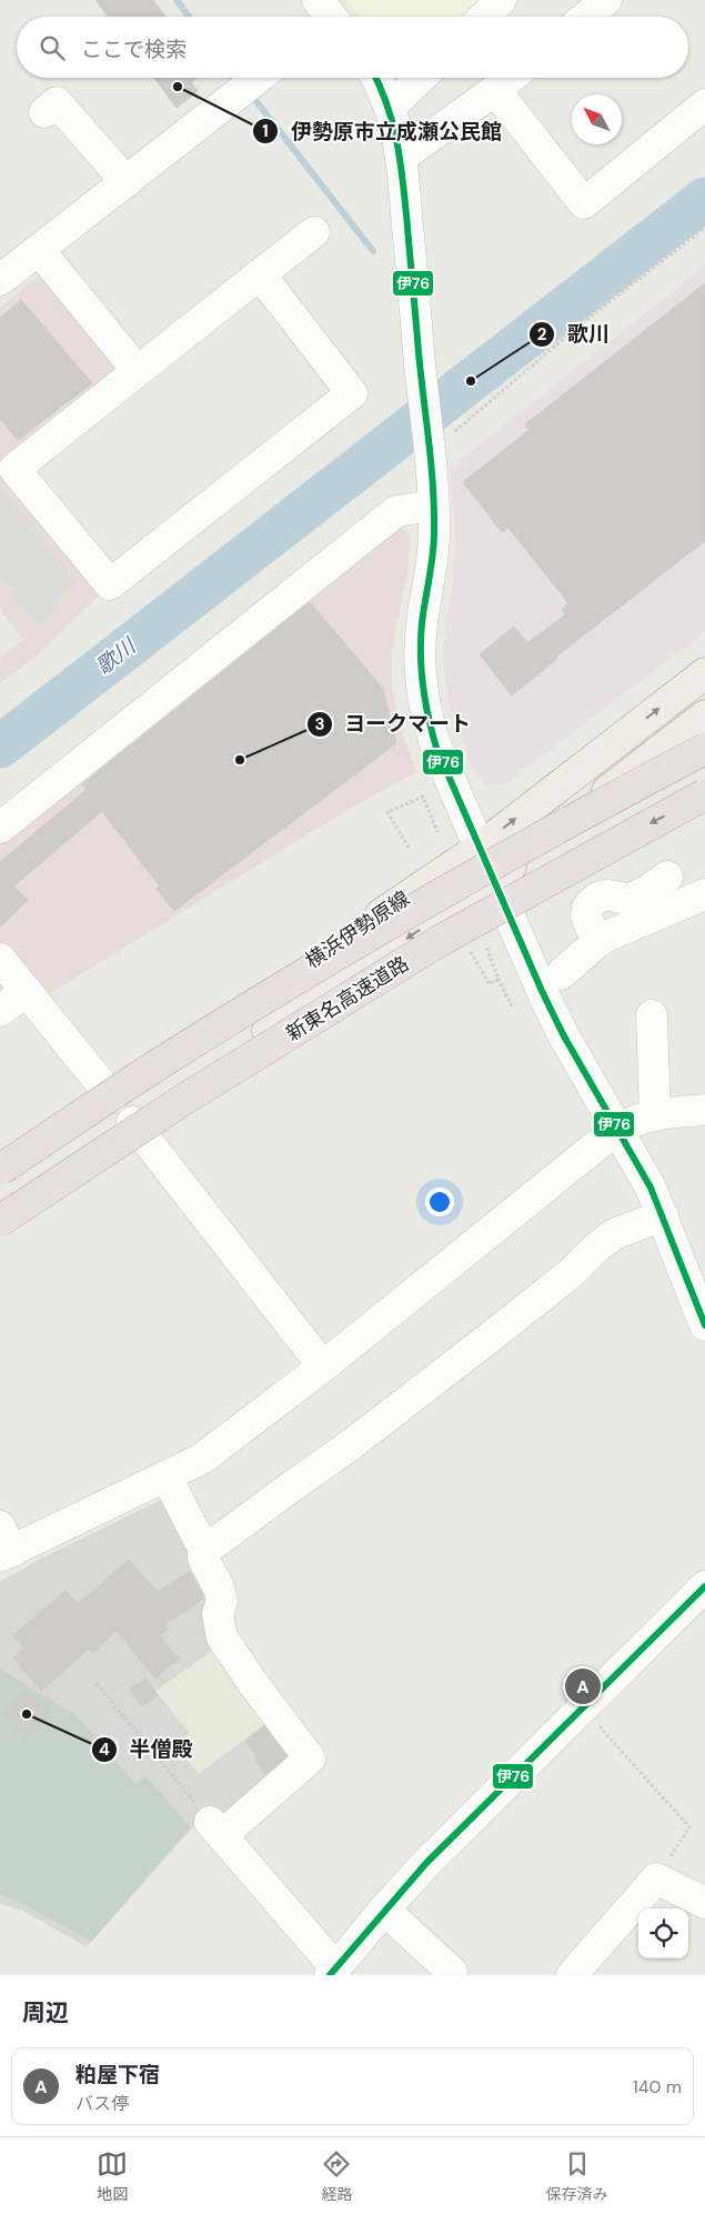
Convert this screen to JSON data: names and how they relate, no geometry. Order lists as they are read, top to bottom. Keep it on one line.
{"streets":{"highway":["新東名高速道路"],"main road":["横浜伊勢原線"]},"crossings":[["横浜伊勢原線","新東名高速道路"]],"water":["歌川"],"places":["伊勢原市立成瀬公民館","歌川","ヨークマート","半僧殿"],"lines":["transit line 伊76"],"north":"top left","page":{"search":"ここで検索","pins":"A","heading":"周辺","list":[{"mark":"A","name":"粕屋下宿","note":"バス停","value":"140 m"}],"nav":["地図","経路","保存済み"]}}
